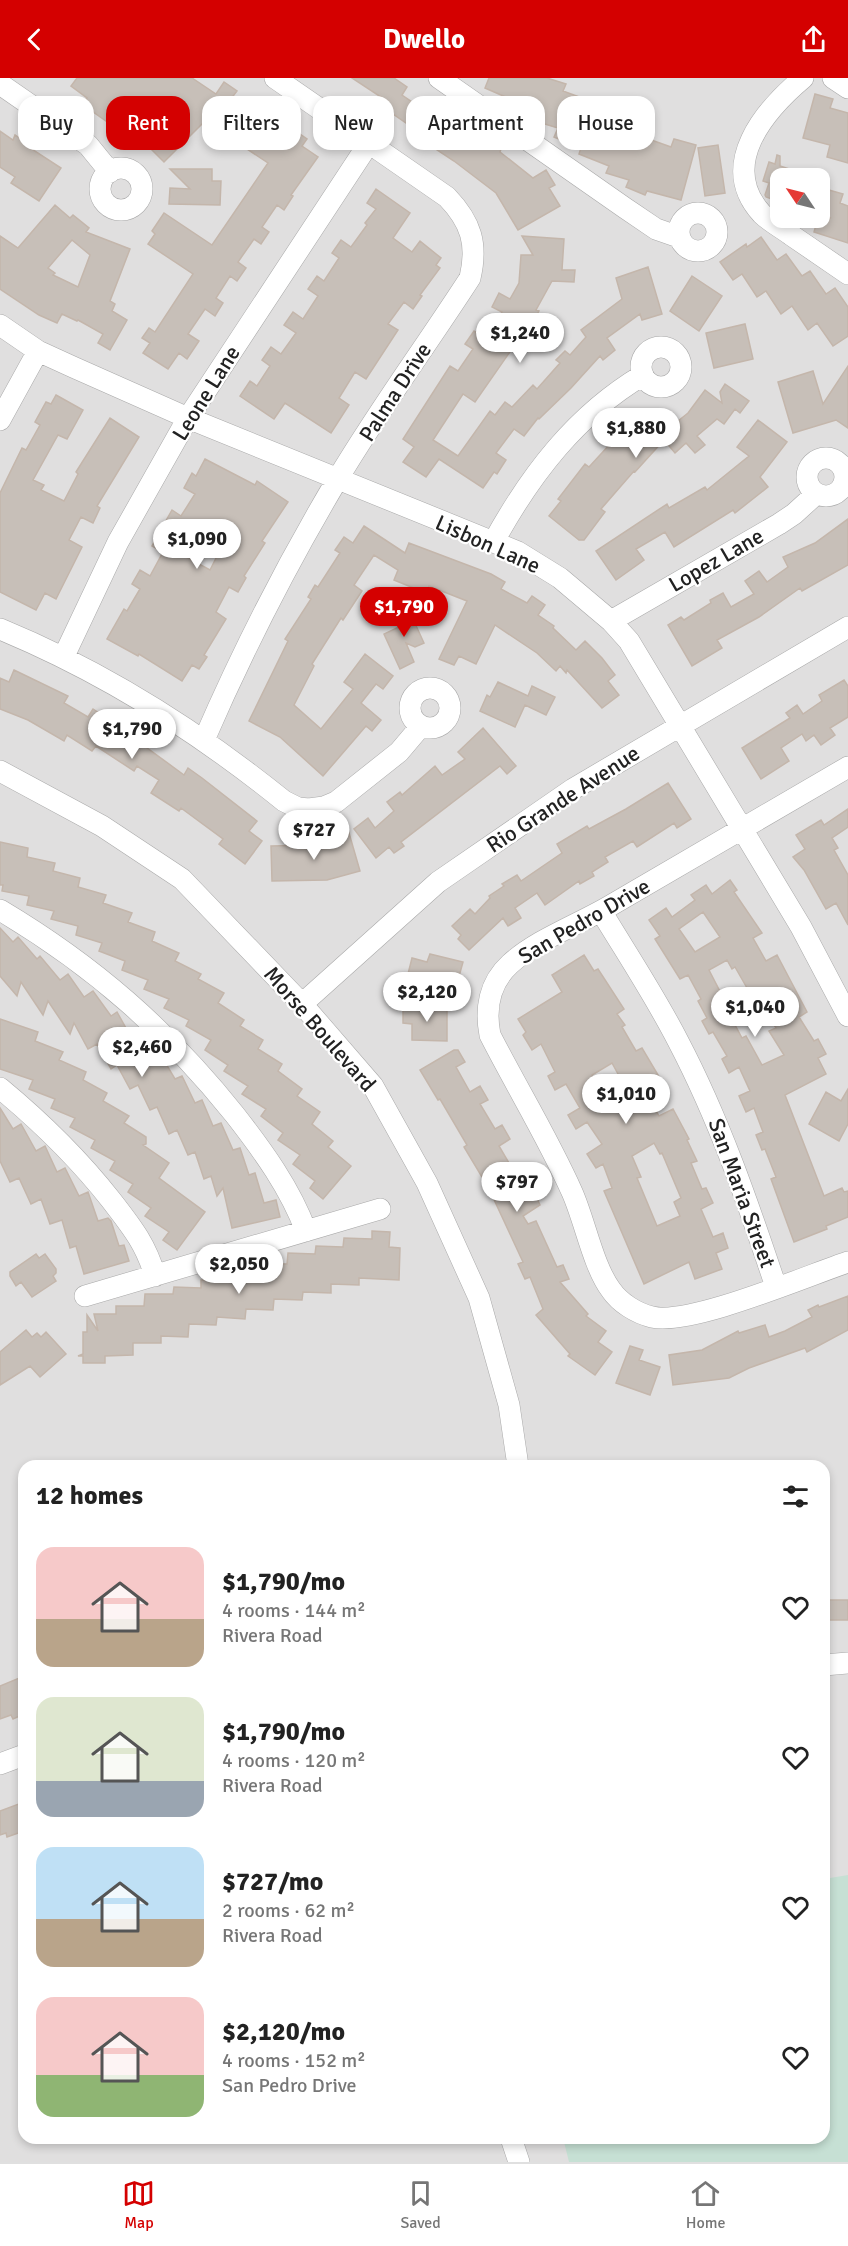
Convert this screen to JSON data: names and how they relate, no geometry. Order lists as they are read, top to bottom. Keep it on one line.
{"streets":{"street":["Palma Drive","Leone Lane","Lisbon Lane","Lopez Lane","Rio Grande Avenue","San Pedro Drive","Morse Boulevard","San Maria Street"]},"crossings":[["Palma Drive","Lisbon Lane"],["Leone Lane","Lisbon Lane"],["Lisbon Lane","Lopez Lane"],["Lisbon Lane","Rio Grande Avenue"],["Lisbon Lane","San Pedro Drive"],["Rio Grande Avenue","Morse Boulevard"],["San Pedro Drive","San Maria Street"]],"north":"top left","page":{"header":"Dwello","chip":["Buy","Rent","Filters","New","Apartment","House"],"price":["$1,240","$1,880","$1,090","$1,790","$1,790","$727","$2,120","$1,040","$2,460","$1,010","$797","$2,050"],"heading":"12 homes","list":[{"name":"$1,790/mo","note":"4 rooms · 144 m² · Rivera Road"},{"name":"$1,790/mo","note":"4 rooms · 120 m² · Rivera Road"},{"name":"$727/mo","note":"2 rooms · 62 m² · Rivera Road"},{"name":"$2,120/mo","note":"4 rooms · 152 m² · San Pedro Drive"}],"tabs":["Map","Saved","Home"]}}
